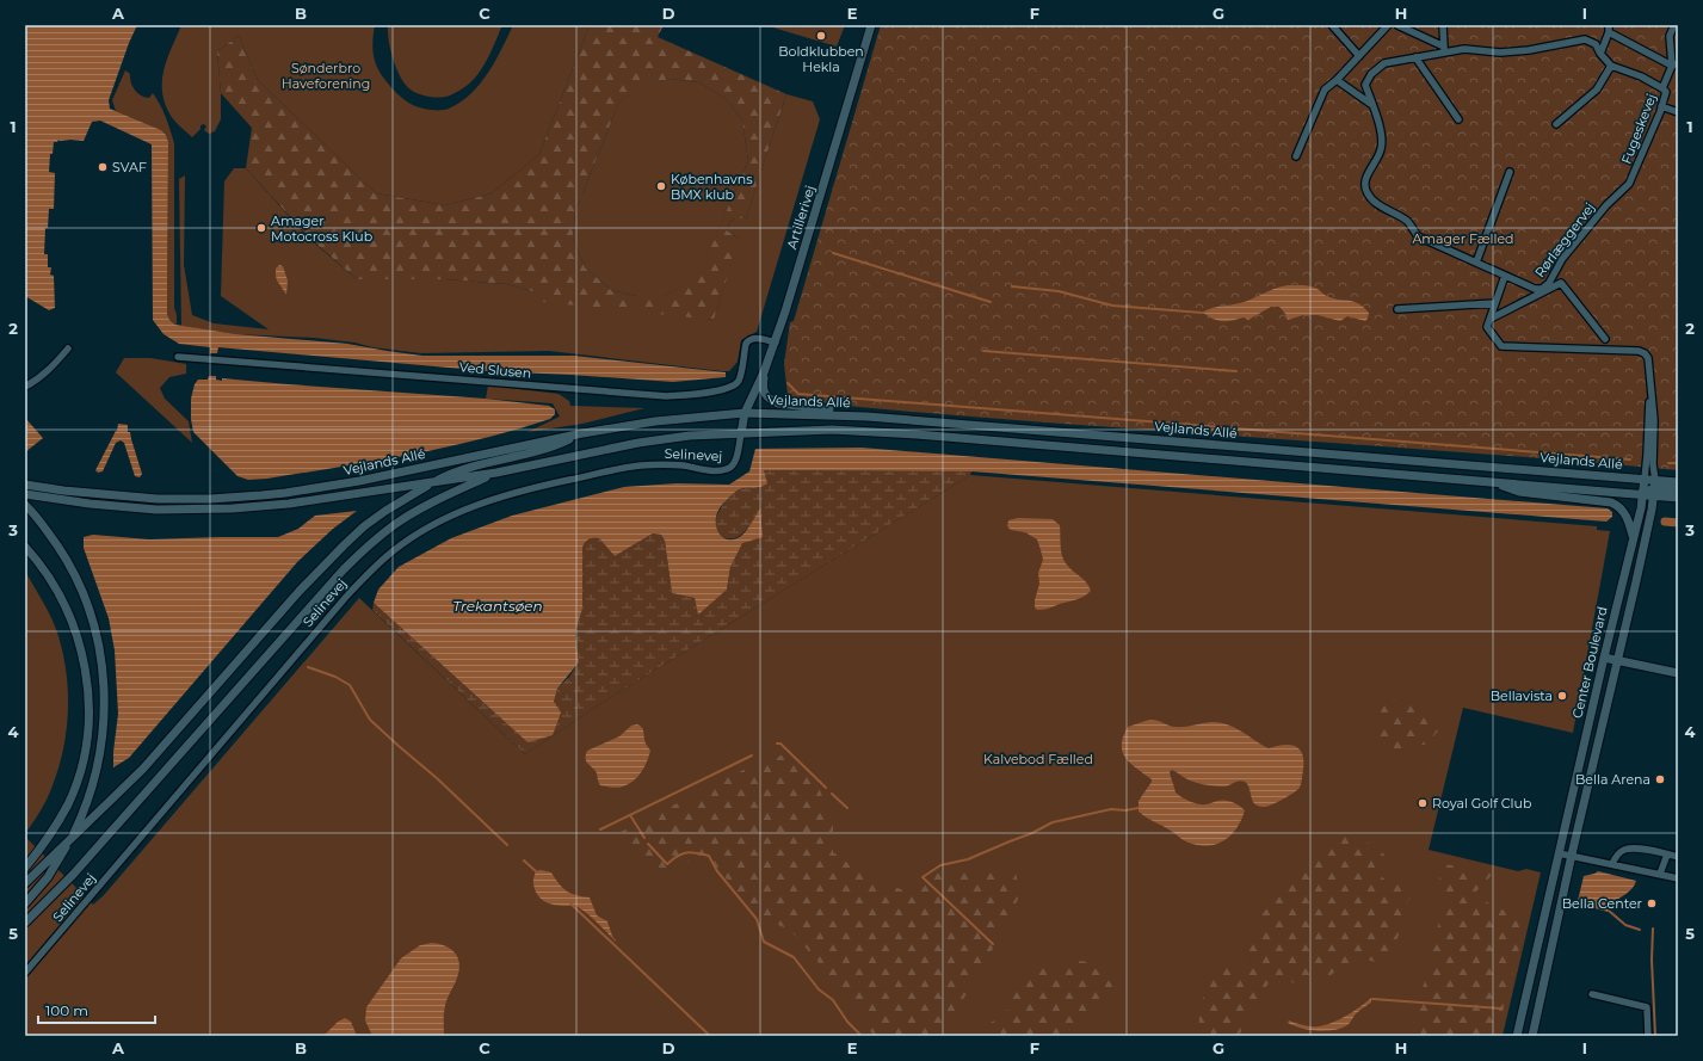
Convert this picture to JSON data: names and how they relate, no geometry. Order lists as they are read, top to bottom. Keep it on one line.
{"streets":{"street":["Fugeskevej","Artillerivej","Rørlæggervej","Ved Slusen","Vejlands Allé","Selinevej","Center Boulevard"]},"crossings":[["Fugeskevej","Rørlæggervej"],["Artillerivej","Ved Slusen"],["Artillerivej","Vejlands Allé"],["Vejlands Allé","Selinevej"],["Vejlands Allé","Center Boulevard"]],"water":["Trekantsøen"],"parks":["Sønderbro Haveforening","Amager Fælled","Kalvebod Fælled"],"places":["Boldklubben Hekla","SVAF","Københavns BMX klub","Amager Motocross Klub","Bellavista","Bella Arena","Royal Golf Club","Bella Center"],"scale_bar":"100 m","grid":{"columns":["A","B","C","D","E","F","G","H","I"],"rows":["1","2","3","4","5"]}}
